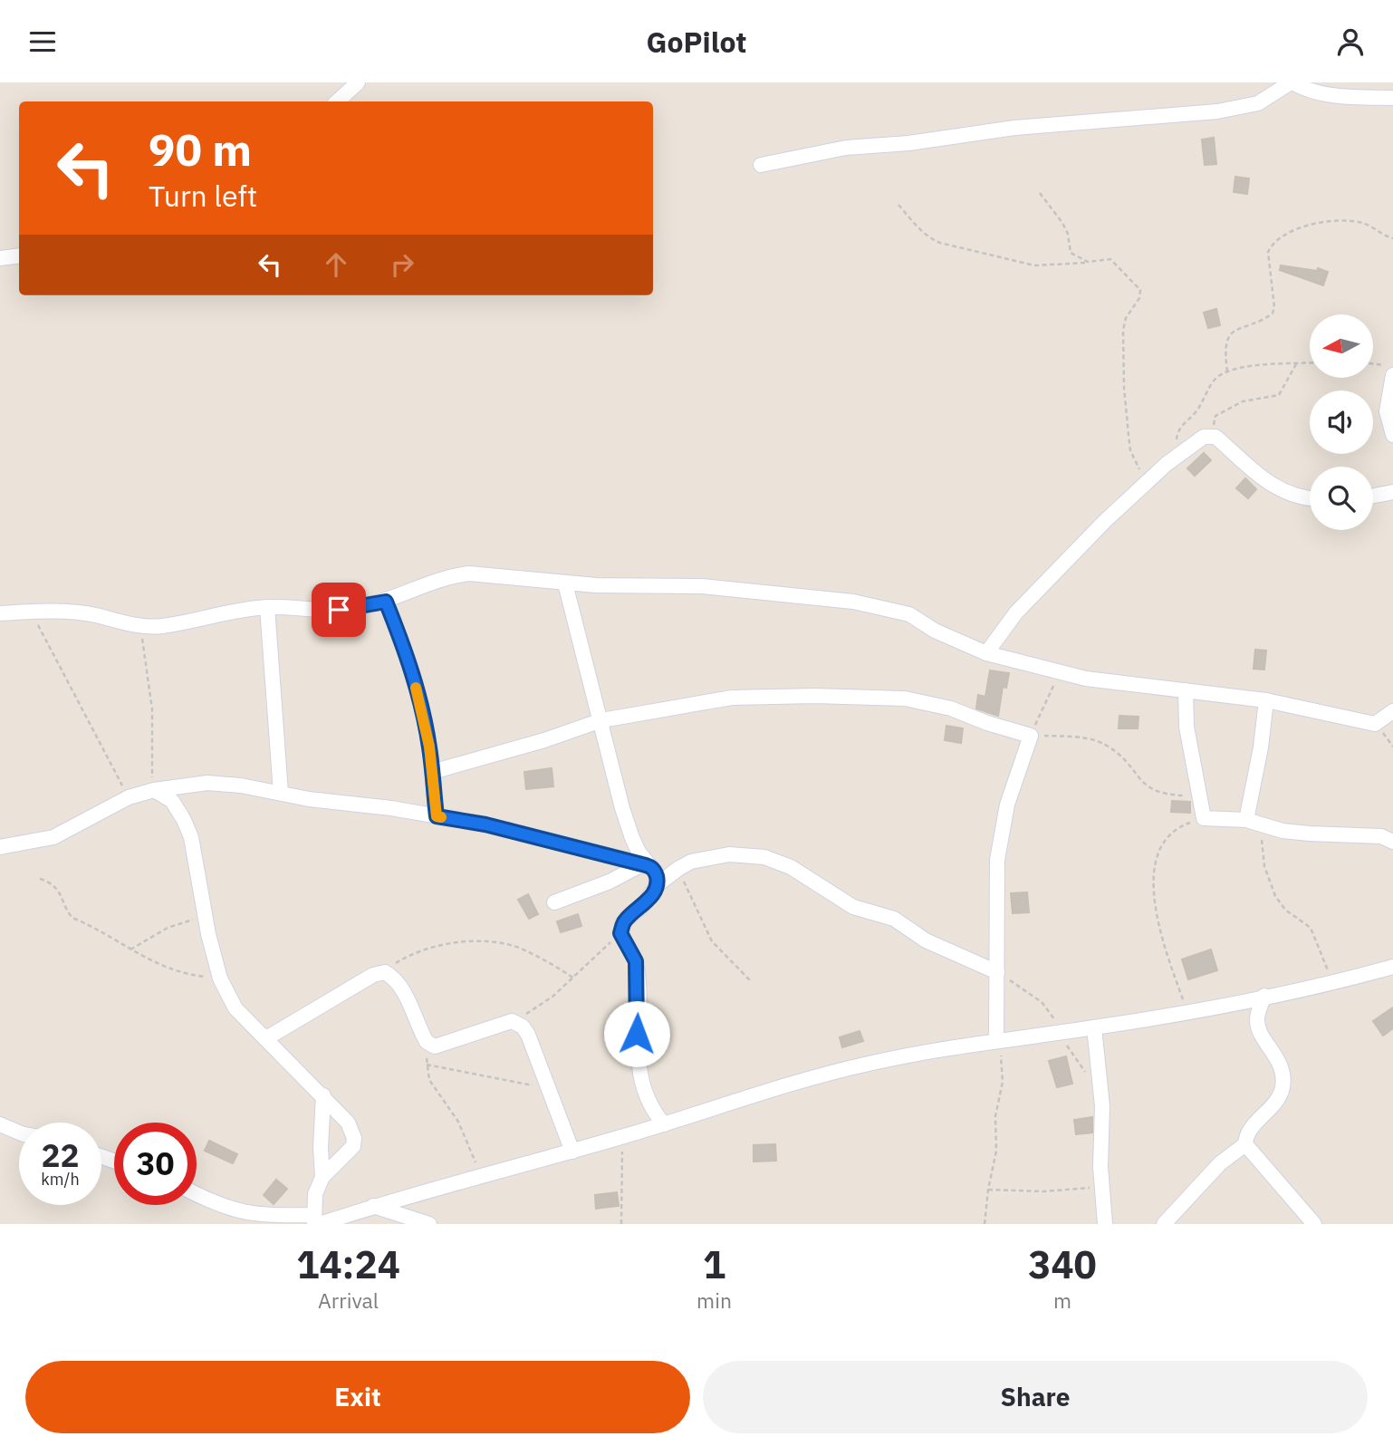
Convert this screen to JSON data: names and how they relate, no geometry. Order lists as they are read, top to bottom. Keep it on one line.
{"north":"left","page":{"header":"GoPilot","turn":["90 m","Turn left"],"speed":"22 km/h","limit":"30","eta":["14:24","Arrival","1","min","340","m"],"buttons":["Exit","Share"]}}
